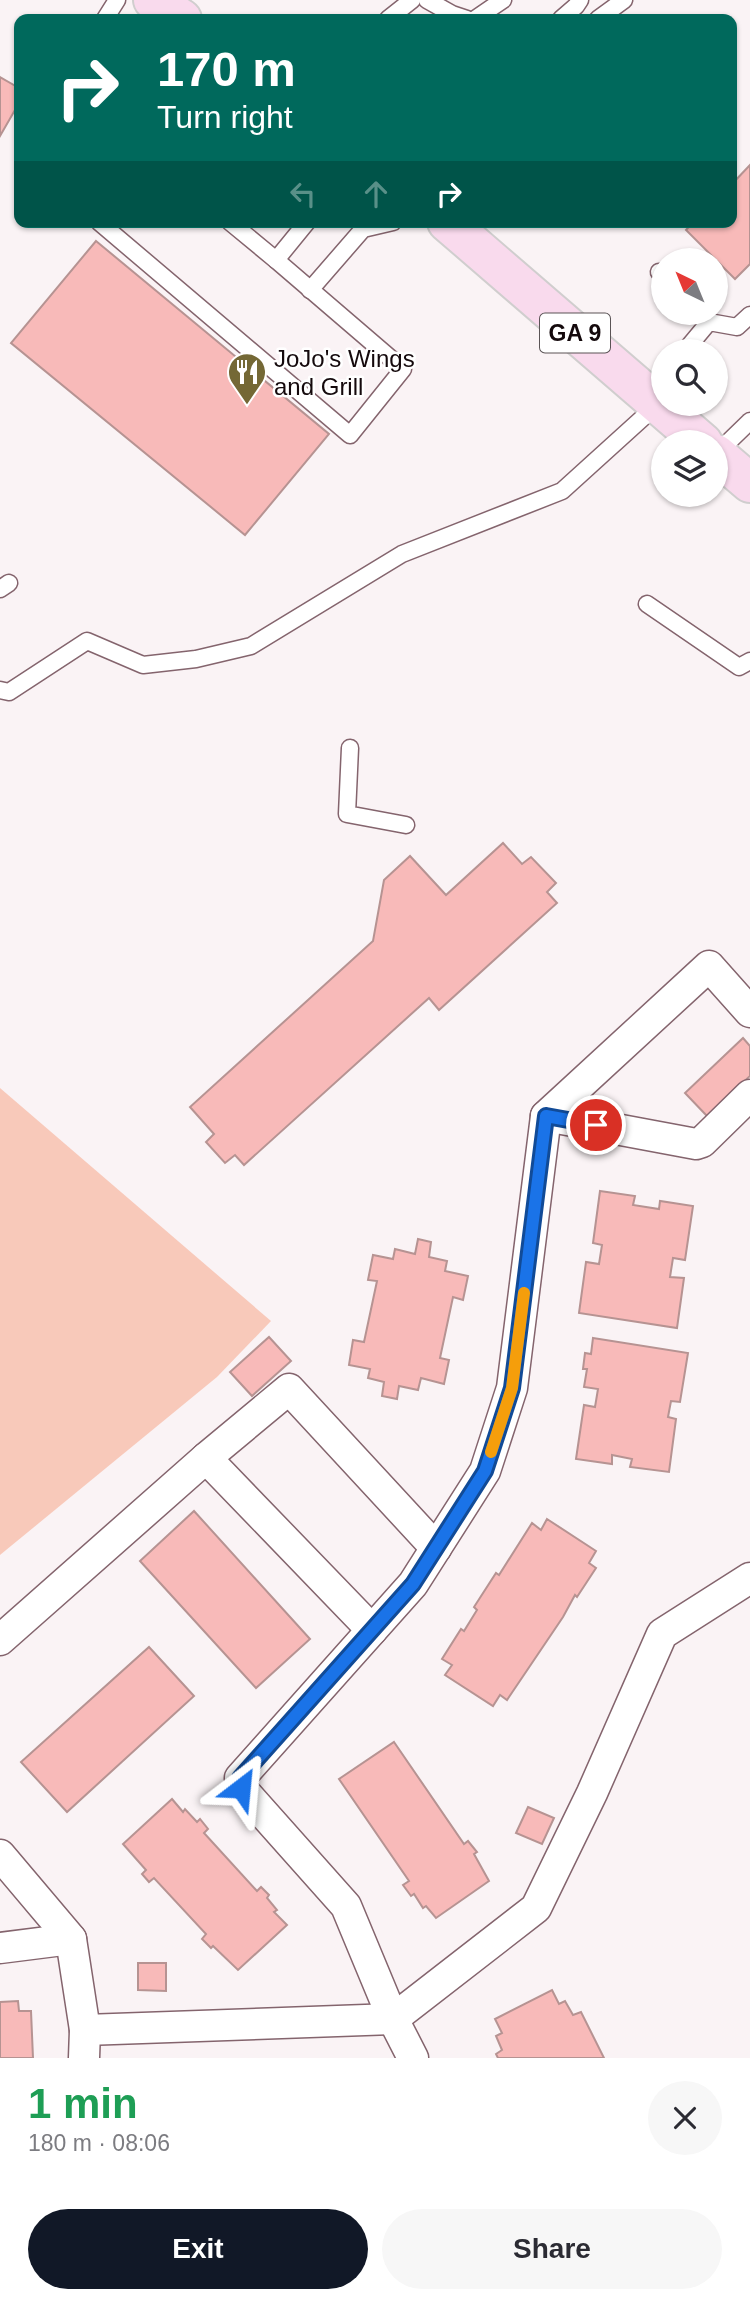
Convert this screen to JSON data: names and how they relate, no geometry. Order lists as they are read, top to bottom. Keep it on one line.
{"streets":{"main road":["GA 9"]},"places":{"restaurant":["JoJo's Wings and Grill"]},"north":"top left","page":{"turn":["170 m","Turn right"],"heading":["1 min","180 m · 08:06"],"buttons":["Exit","Share"]}}
